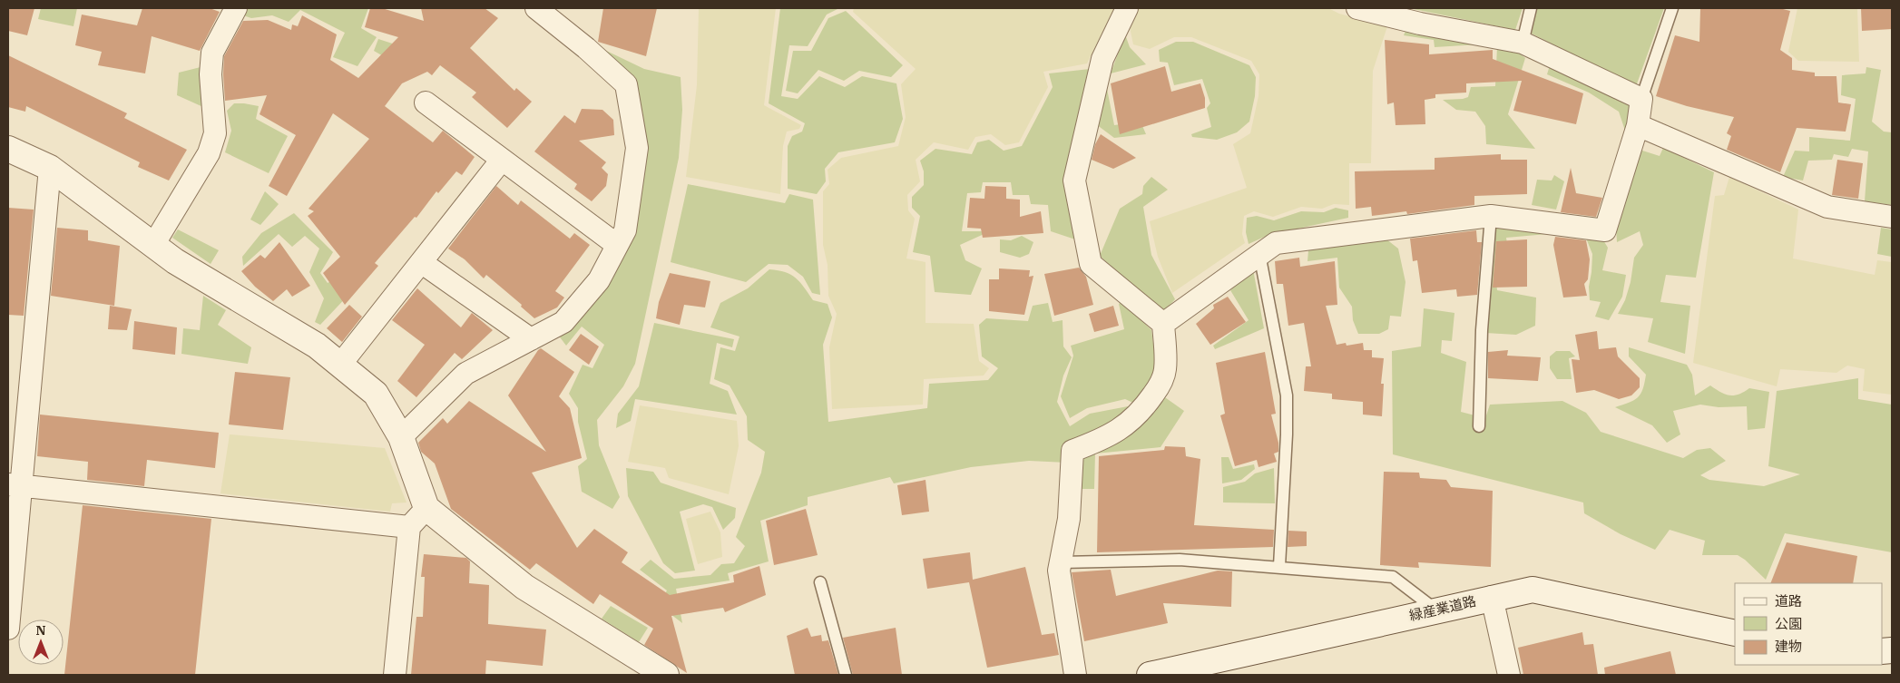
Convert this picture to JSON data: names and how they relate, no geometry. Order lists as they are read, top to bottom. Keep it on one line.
{"streets":{"street":["緑産業道路"]},"legend":["道路","公園","建物"],"north":"top"}
